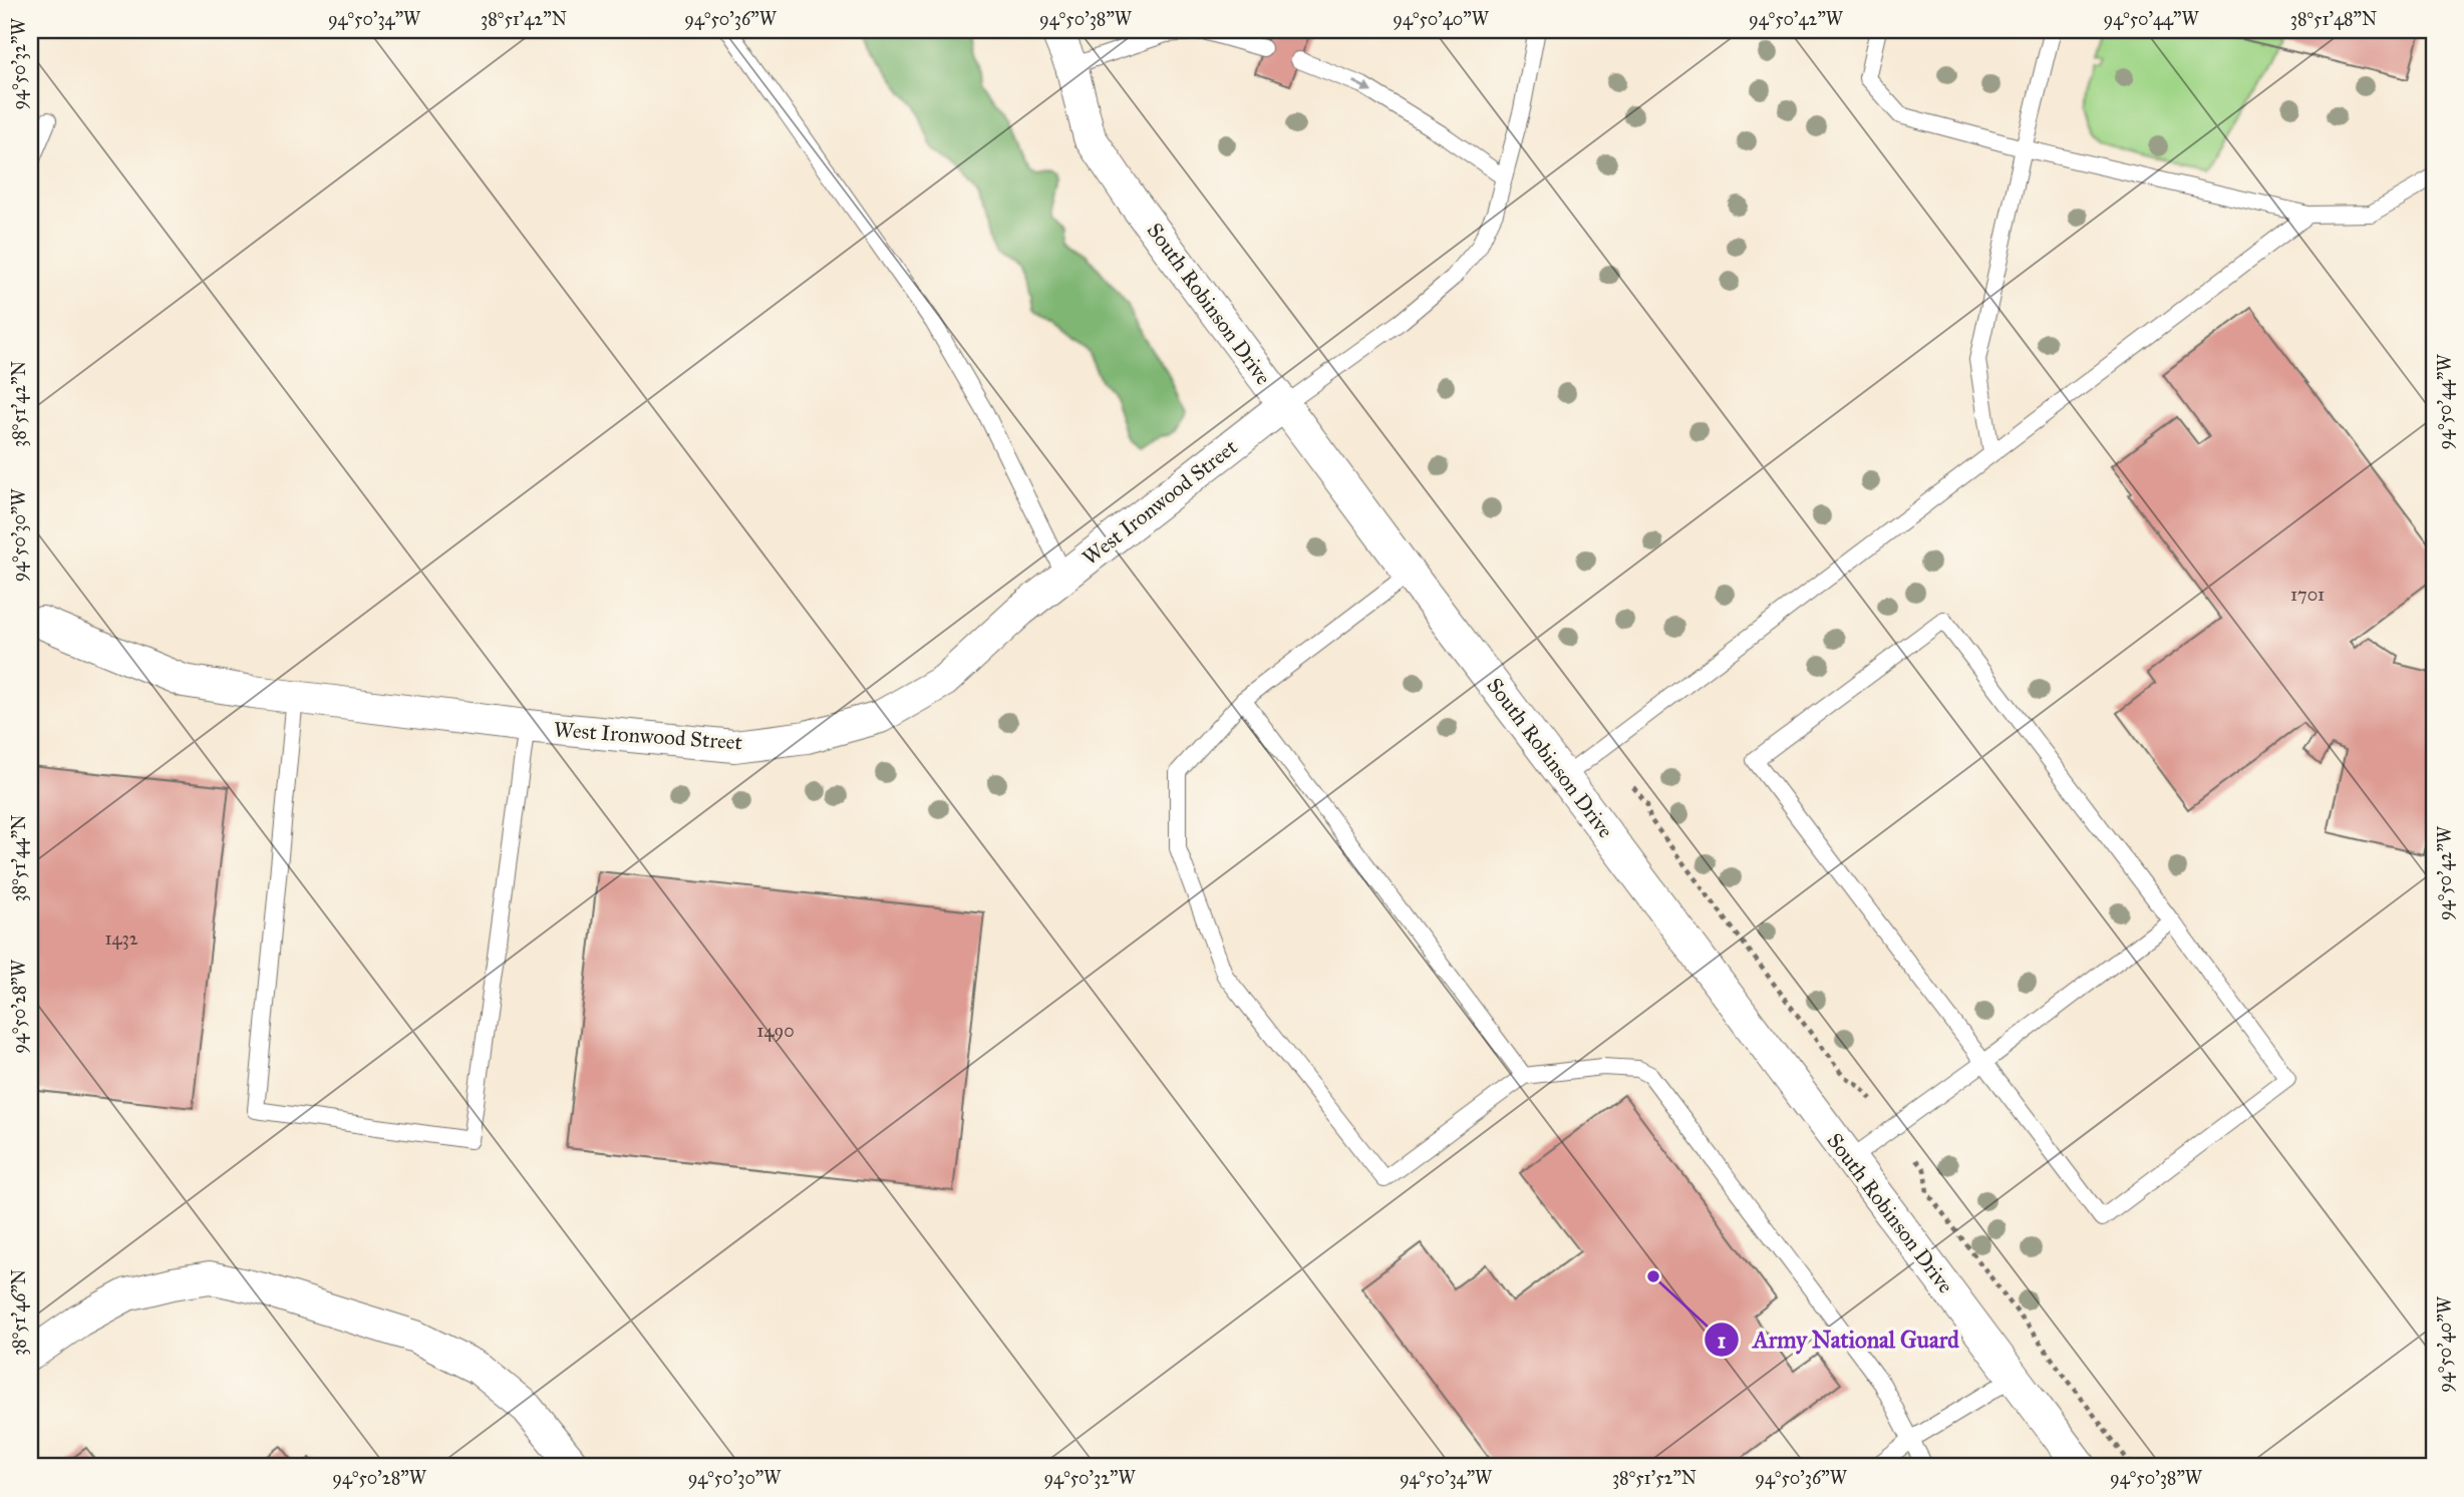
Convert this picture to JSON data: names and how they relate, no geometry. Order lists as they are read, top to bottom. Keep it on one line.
{"streets":{"street":["South Robinson Drive","West Ironwood Street"]},"crossings":[["South Robinson Drive","West Ironwood Street"]],"places":["Army National Guard"],"house_numbers":["1701","1432","1490"],"coordinates":["94°50'34\"W","38°51'42\"N","94°50'36\"W","94°50'38\"W","94°50'40\"W","94°50'42\"W","94°50'44\"W","38°51'48\"N","94°50'32\"W","94°50'30\"W","38°51'44\"N","94°50'28\"W","38°51'46\"N","38°51'52\"N"]}
